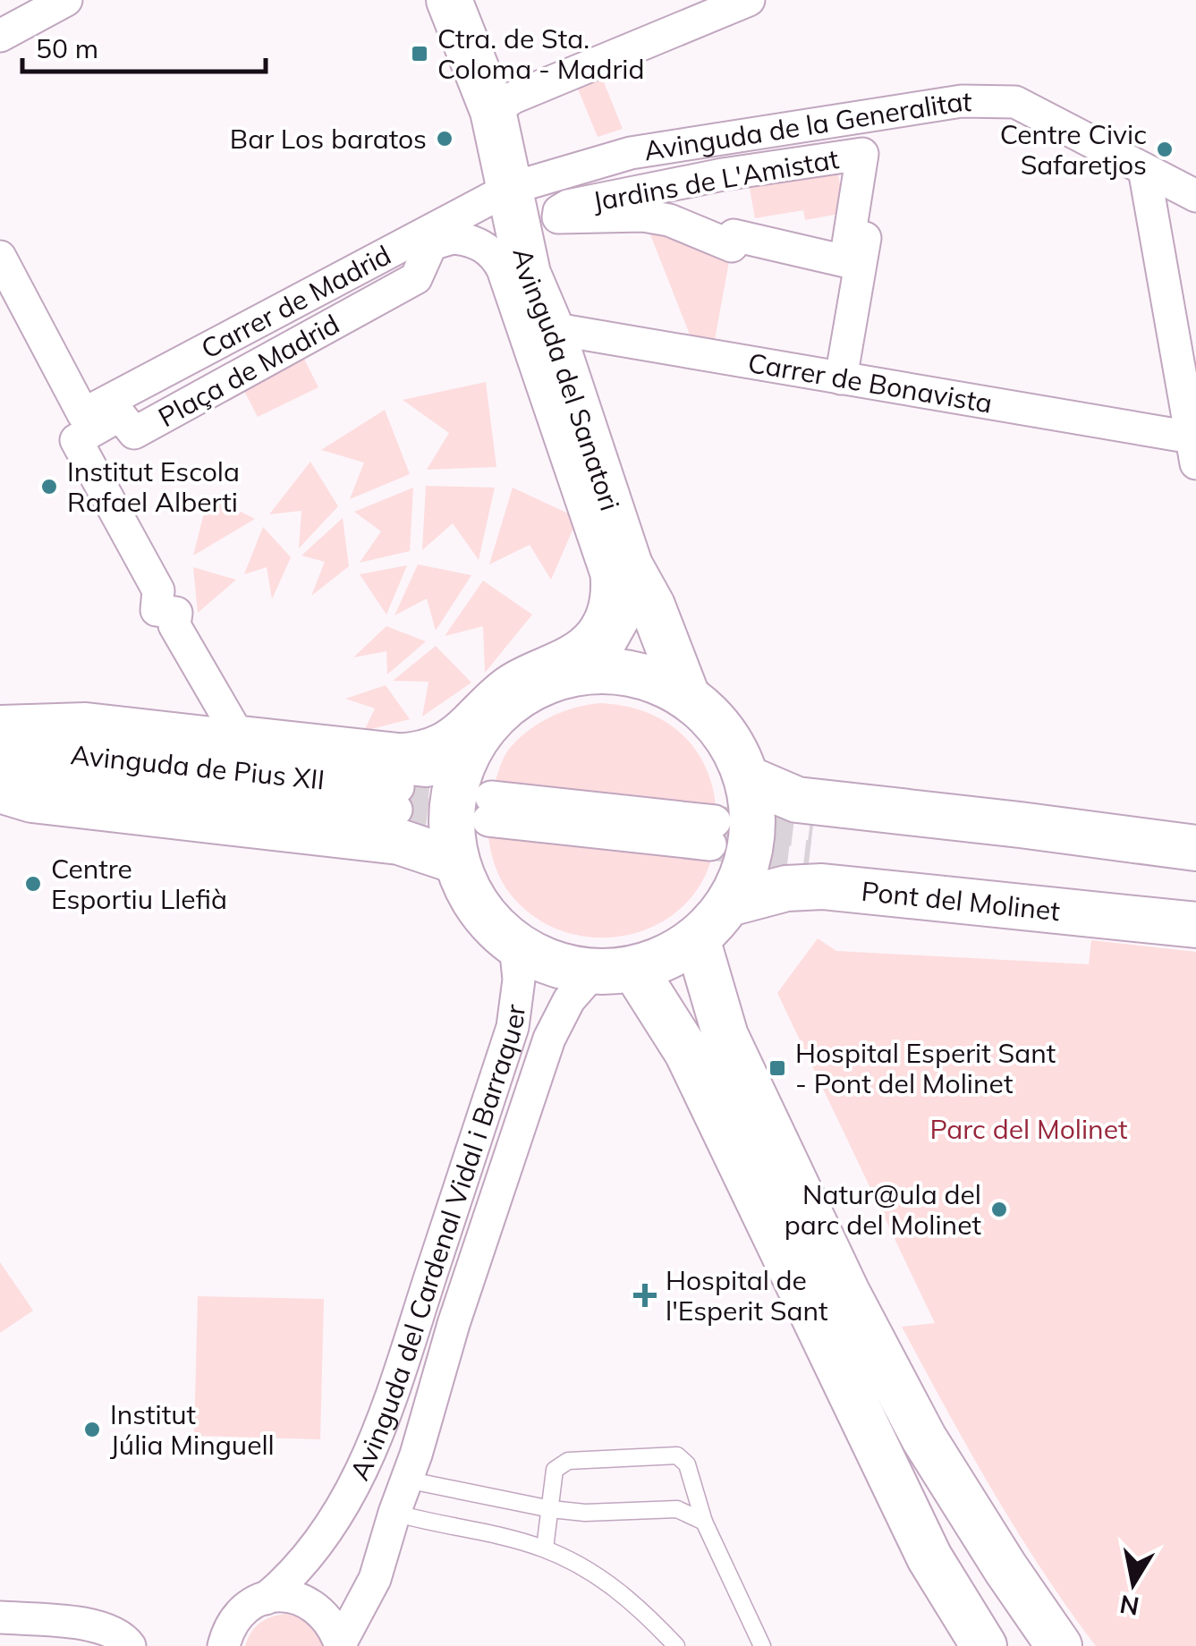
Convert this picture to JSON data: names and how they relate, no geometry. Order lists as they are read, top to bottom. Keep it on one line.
{"streets":{"street":["Avinguda de la Generalitat","Jardins de L'Amistat","Carrer de Madrid","Plaça de Madrid","Avinguda del Sanatori","Carrer de Bonavista","Avinguda de Pius XII","Pont del Molinet","Avinguda del Cardenal Vidal i Barraquer"]},"crossings":[["Avinguda de la Generalitat","Carrer de Madrid"],["Avinguda de la Generalitat","Avinguda del Sanatori"],["Carrer de Madrid","Avinguda del Sanatori"],["Avinguda del Sanatori","Carrer de Bonavista"],["Avinguda del Sanatori","Pont del Molinet"],["Avinguda del Sanatori","Avinguda del Cardenal Vidal i Barraquer"],["Pont del Molinet","Avinguda del Cardenal Vidal i Barraquer"]],"parks":["Parc del Molinet"],"places":{"transit":["Ctra. de Sta. Coloma - Madrid","Hospital Esperit Sant - Pont del Molinet"],"other":["Bar Los baratos","Centre Civic Safaretjos","Institut Escola Rafael Alberti","Centre Esportiu Llefià","Natur@ula del parc del Molinet","Institut Júlia Minguell"],"health":["Hospital de l'Esperit Sant"]},"scale_bar":"50 m","north":"bottom"}
